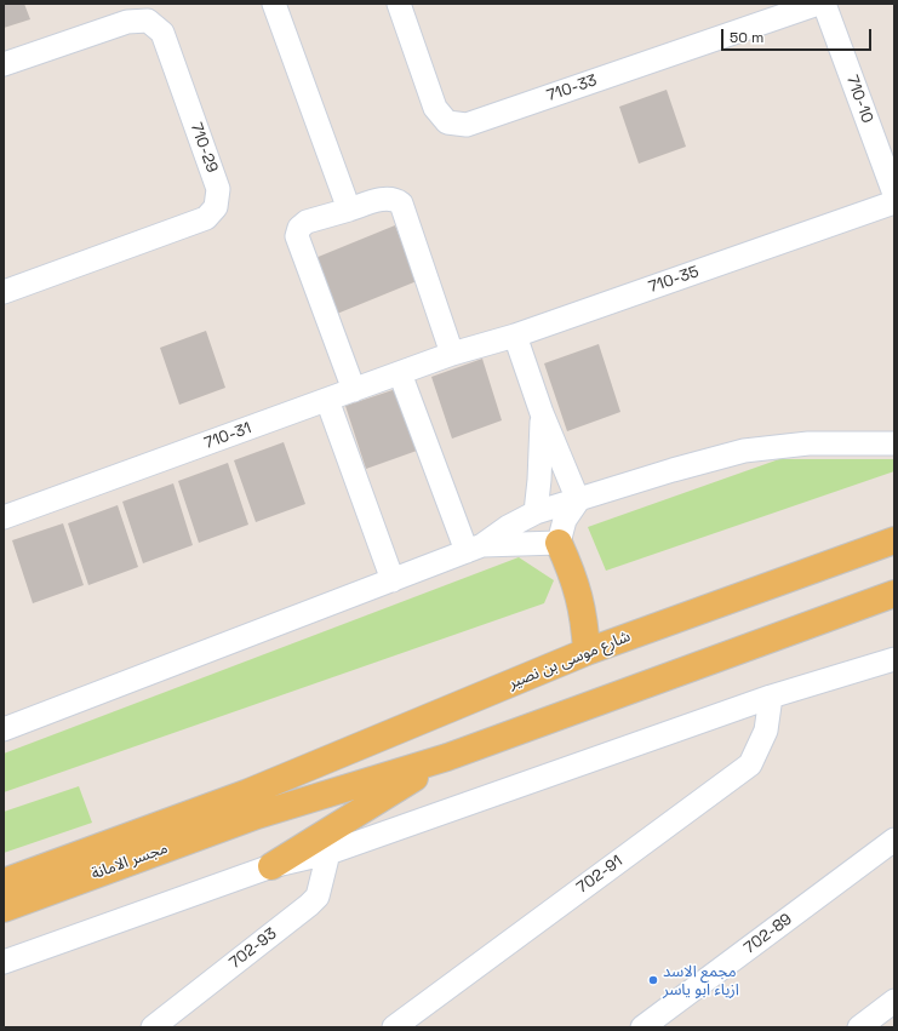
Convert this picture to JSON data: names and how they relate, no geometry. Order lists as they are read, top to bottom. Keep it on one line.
{"streets":{"main road":["شارع موسى بن نصير","مجسر الامانة"],"street":["710-33","710-10","710-29","710-35","710-31","702-91","702-89","702-93"]},"crossings":[["710-35","710-31"],["شارع موسى بن نصير","مجسر الامانة"]],"places":["مجمع الاسد ازياء ابو ياسر"],"scale_bar":"50 m"}
